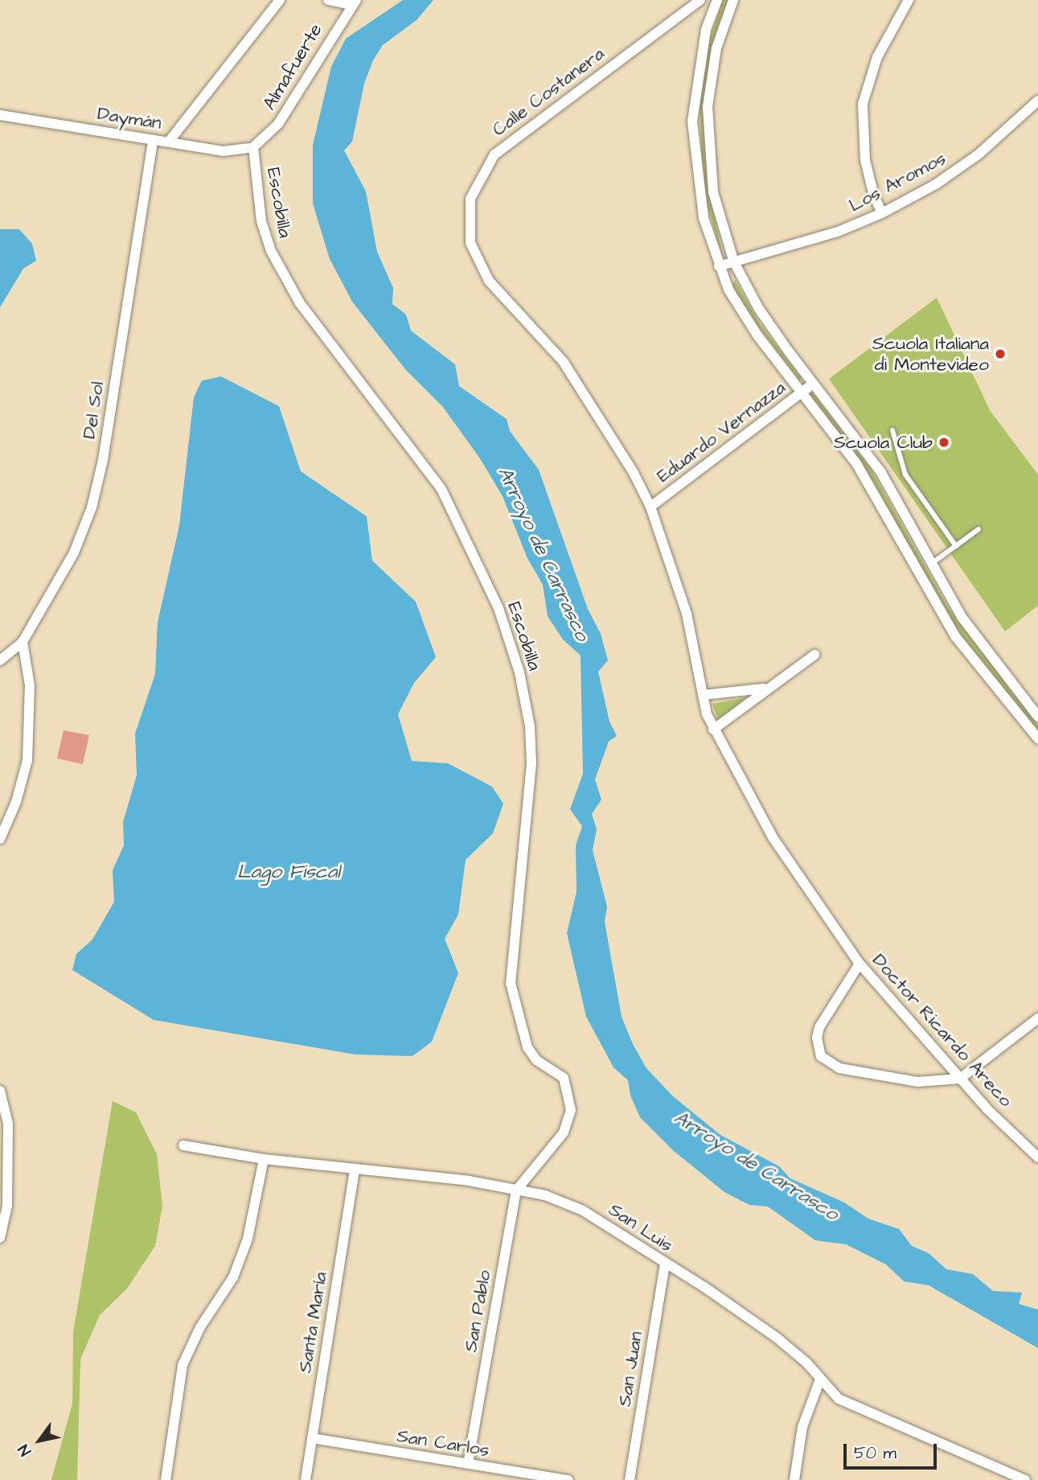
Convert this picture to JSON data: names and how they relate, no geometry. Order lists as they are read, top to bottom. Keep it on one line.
{"streets":{"street":["Almafuerte","Calle Costanera","Daymán","Los Aromos","Escobilla","Del Sol","Eduardo Vernazza","Doctor Ricardo Areco","San Luis","San Pablo","Santa María","San Juan","San Carlos"]},"crossings":[["Almafuerte","Daymán"],["Almafuerte","Escobilla"],["Calle Costanera","Doctor Ricardo Areco"],["Daymán","Escobilla"],["Daymán","Del Sol"],["Escobilla","San Pablo"],["Eduardo Vernazza","Doctor Ricardo Areco"],["San Luis","San Pablo"],["San Luis","Santa María"],["San Luis","San Juan"],["San Pablo","San Carlos"],["Santa María","San Carlos"]],"water":["Arroyo de Carrasco","Lago Fiscal"],"places":["Scuola Italiana di Montevideo","Scuola Club"],"scale_bar":"50 m","north":"bottom left"}
